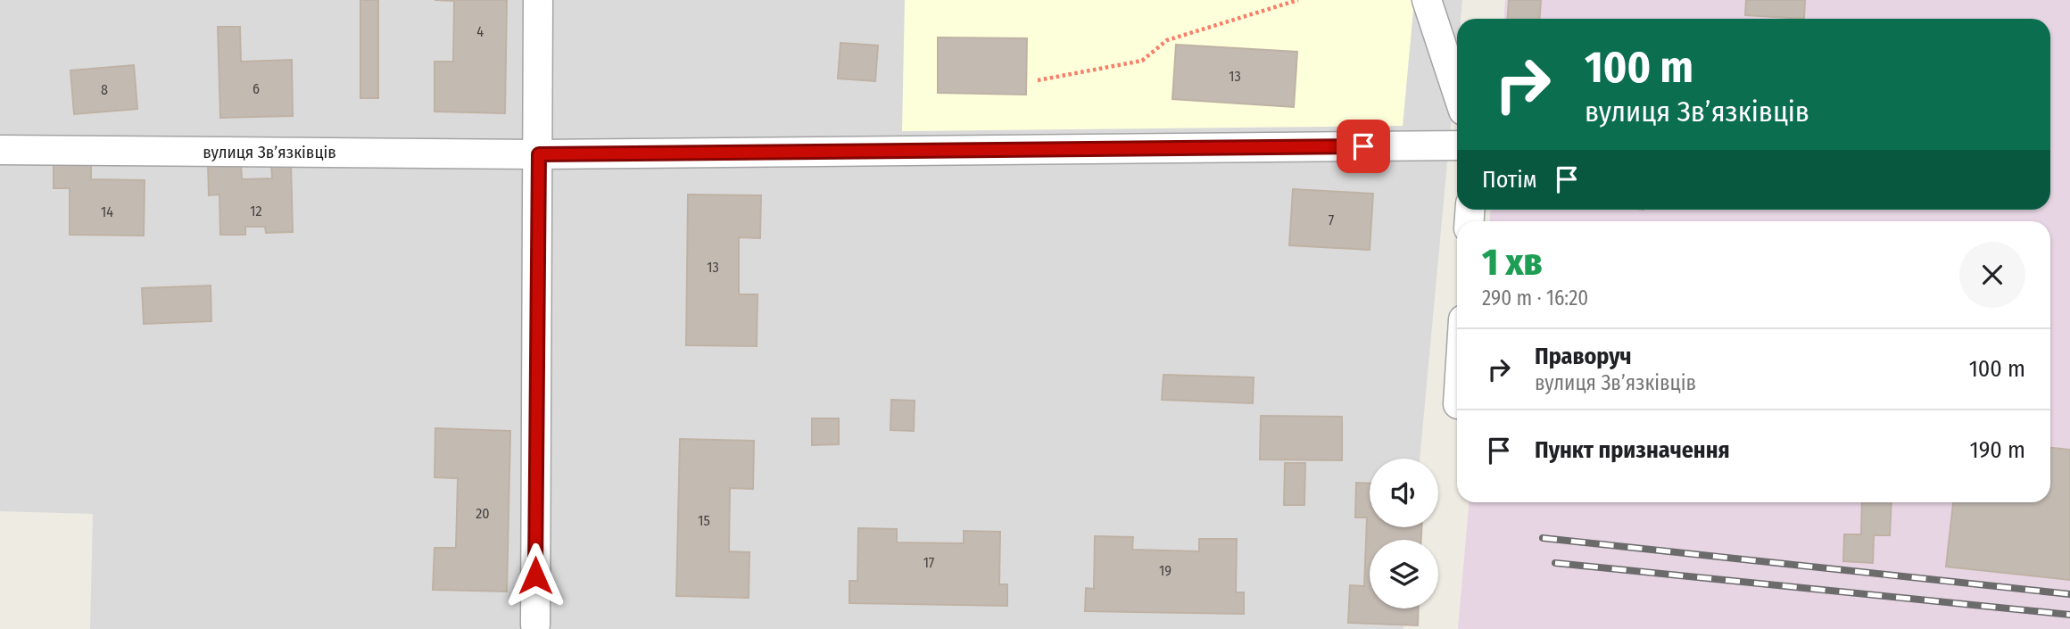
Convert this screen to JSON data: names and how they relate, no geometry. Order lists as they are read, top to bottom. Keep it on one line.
{"streets":{"street":["вулиця Звʼязківців"]},"house_numbers":["4","13","6","8","12","14","7","13","20","15","17","19"],"page":{"turn":["100 m","вулиця Звʼязківців"],"then":"Потім","heading":["1 хв","290 m · 16:20"],"list":[{"name":"Праворуч","note":"вулиця Звʼязківців","value":"100 m"},{"name":"Пункт призначення","value":"190 m"}]}}
